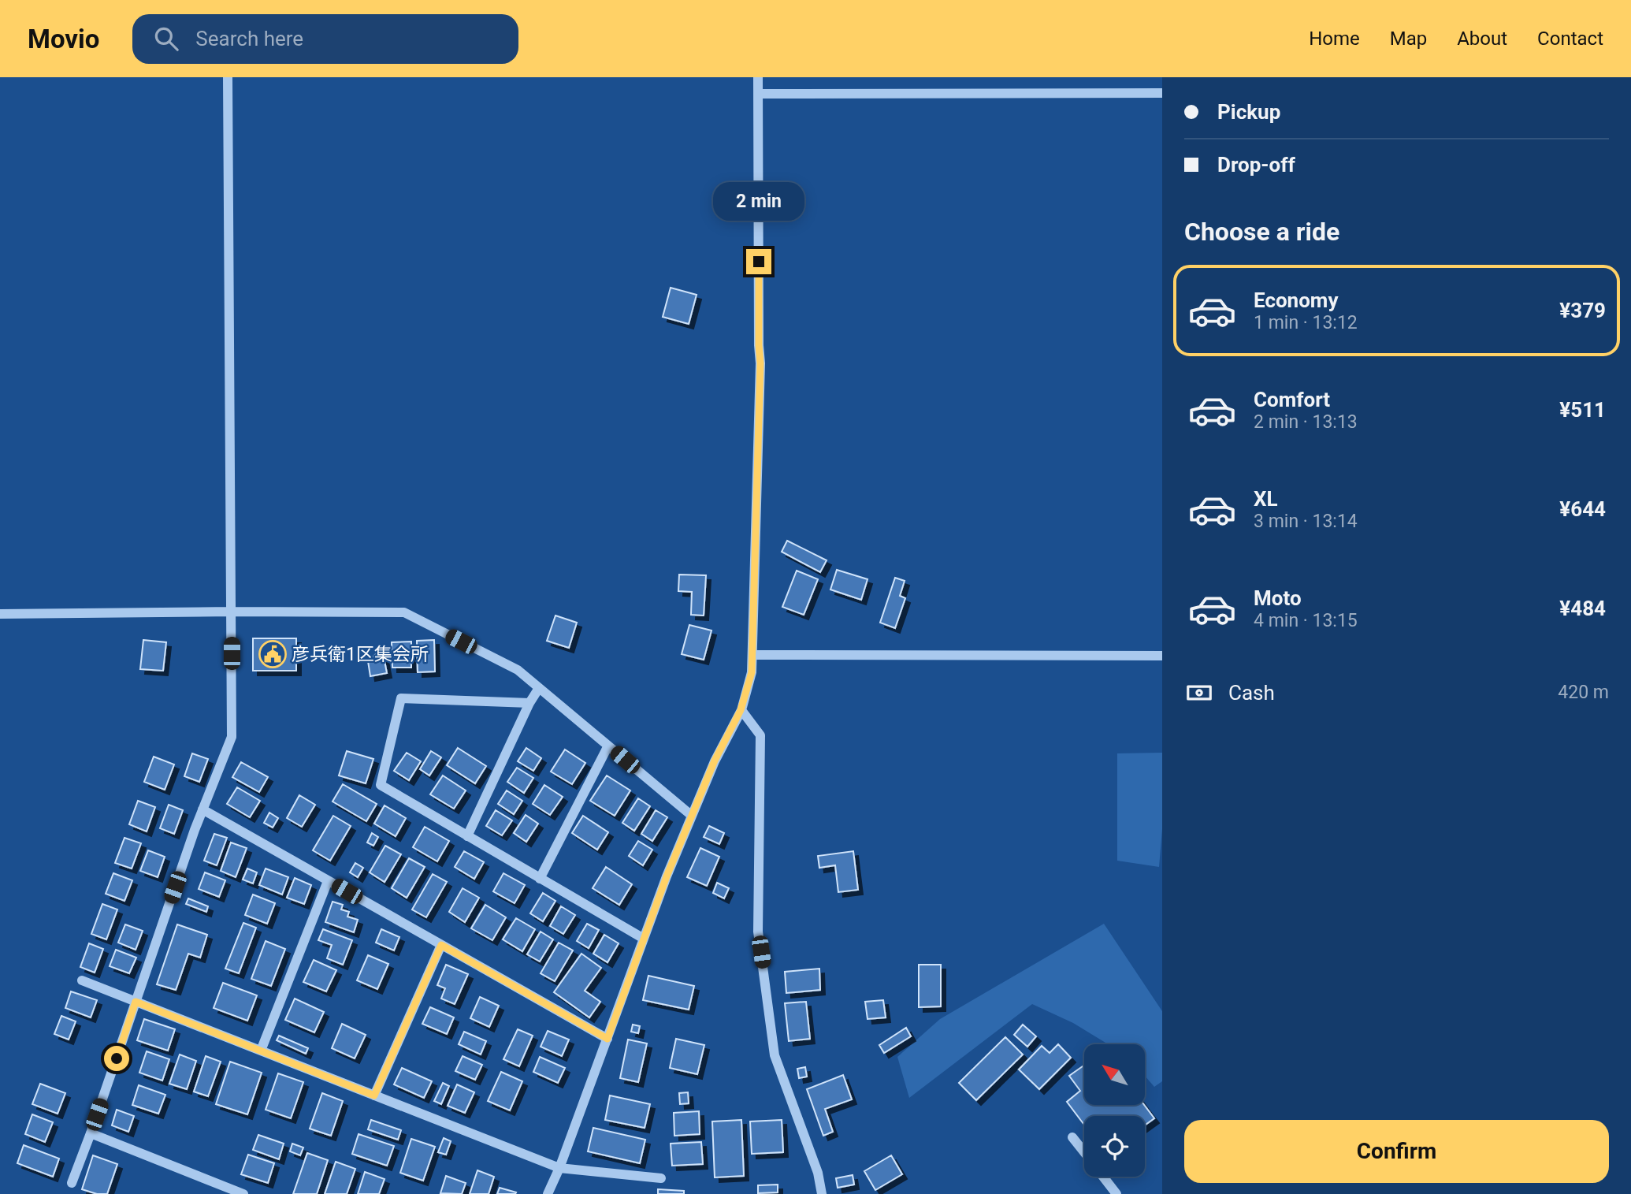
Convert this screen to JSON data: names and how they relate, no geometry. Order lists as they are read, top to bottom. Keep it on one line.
{"places":{"public building":["彦兵衛1区集会所"]},"north":"top left","page":{"header":"Movio","search":"Search here","nav":["Home","Map","About","Contact"],"banner":["Pickup","Drop-off"],"bubble":"2 min","heading":"Choose a ride","list":[{"name":"Economy","note":"1 min · 13:12","value":"¥379"},{"name":"Comfort","note":"2 min · 13:13","value":"¥511"},{"name":"XL","note":"3 min · 13:14","value":"¥644"},{"name":"Moto","note":"4 min · 13:15","value":"¥484"}],"pay":["Cash","420 m"],"buttons":"Confirm"}}
